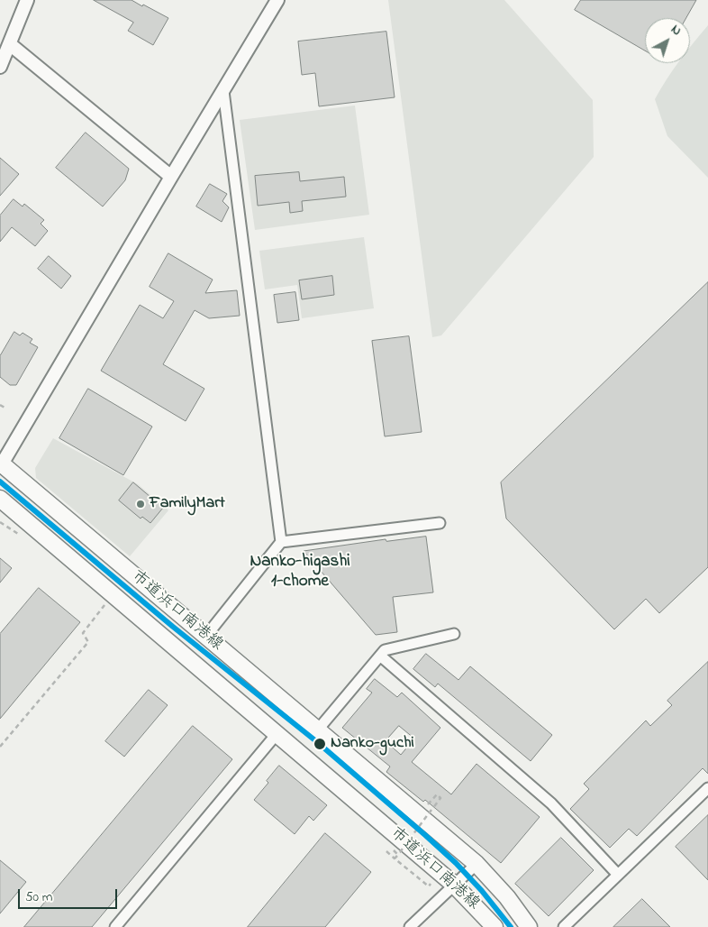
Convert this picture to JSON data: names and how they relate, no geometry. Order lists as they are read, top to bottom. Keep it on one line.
{"streets":{"main road":["市道浜口南港線"]},"districts":["Nanko-higashi 1-chome"],"places":["FamilyMart","Nanko-guchi"],"scale_bar":"50 m","north":"top right"}
